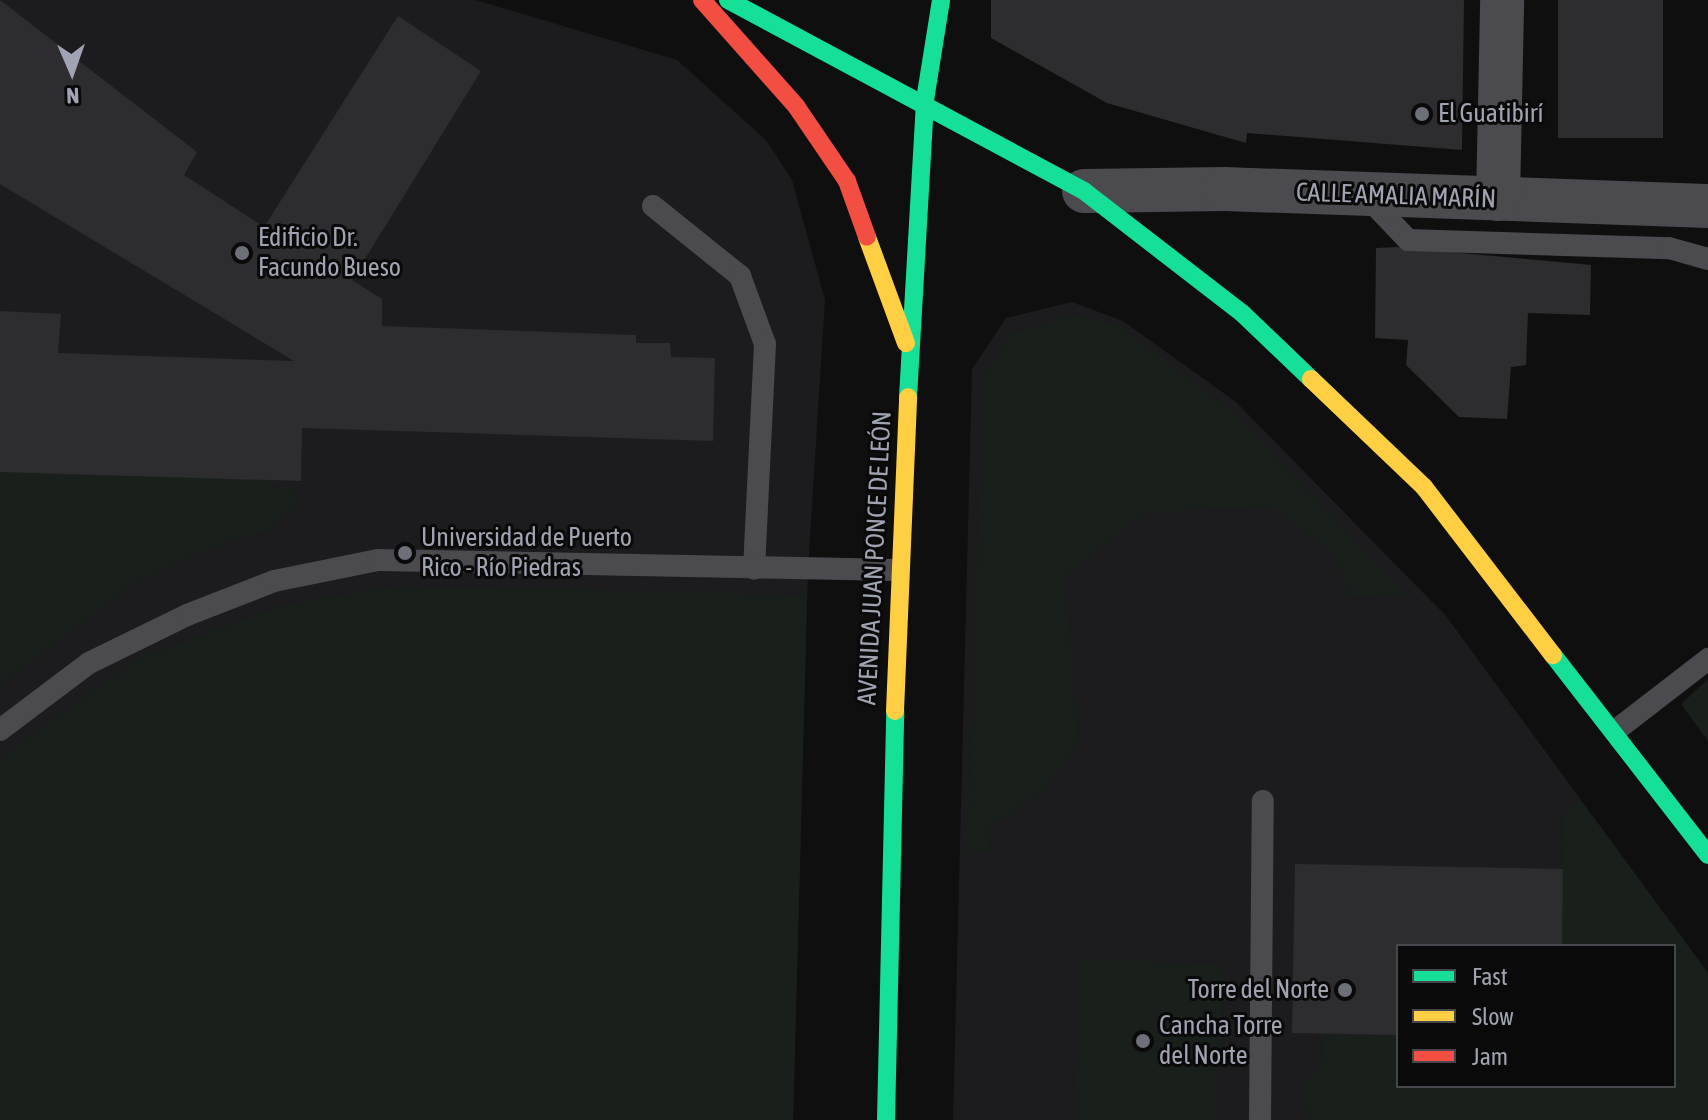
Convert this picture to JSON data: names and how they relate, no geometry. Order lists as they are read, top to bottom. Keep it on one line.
{"streets":{"street":["CALLE AMALIA MARÍN","AVENIDA JUAN PONCE DE LEÓN"]},"places":["El Guatibirí","Edificio Dr. Facundo Bueso","Universidad de Puerto Rico - Río Piedras","Torre del Norte","Cancha Torre del Norte"],"legend":["Fast","Slow","Jam"],"north":"bottom"}
